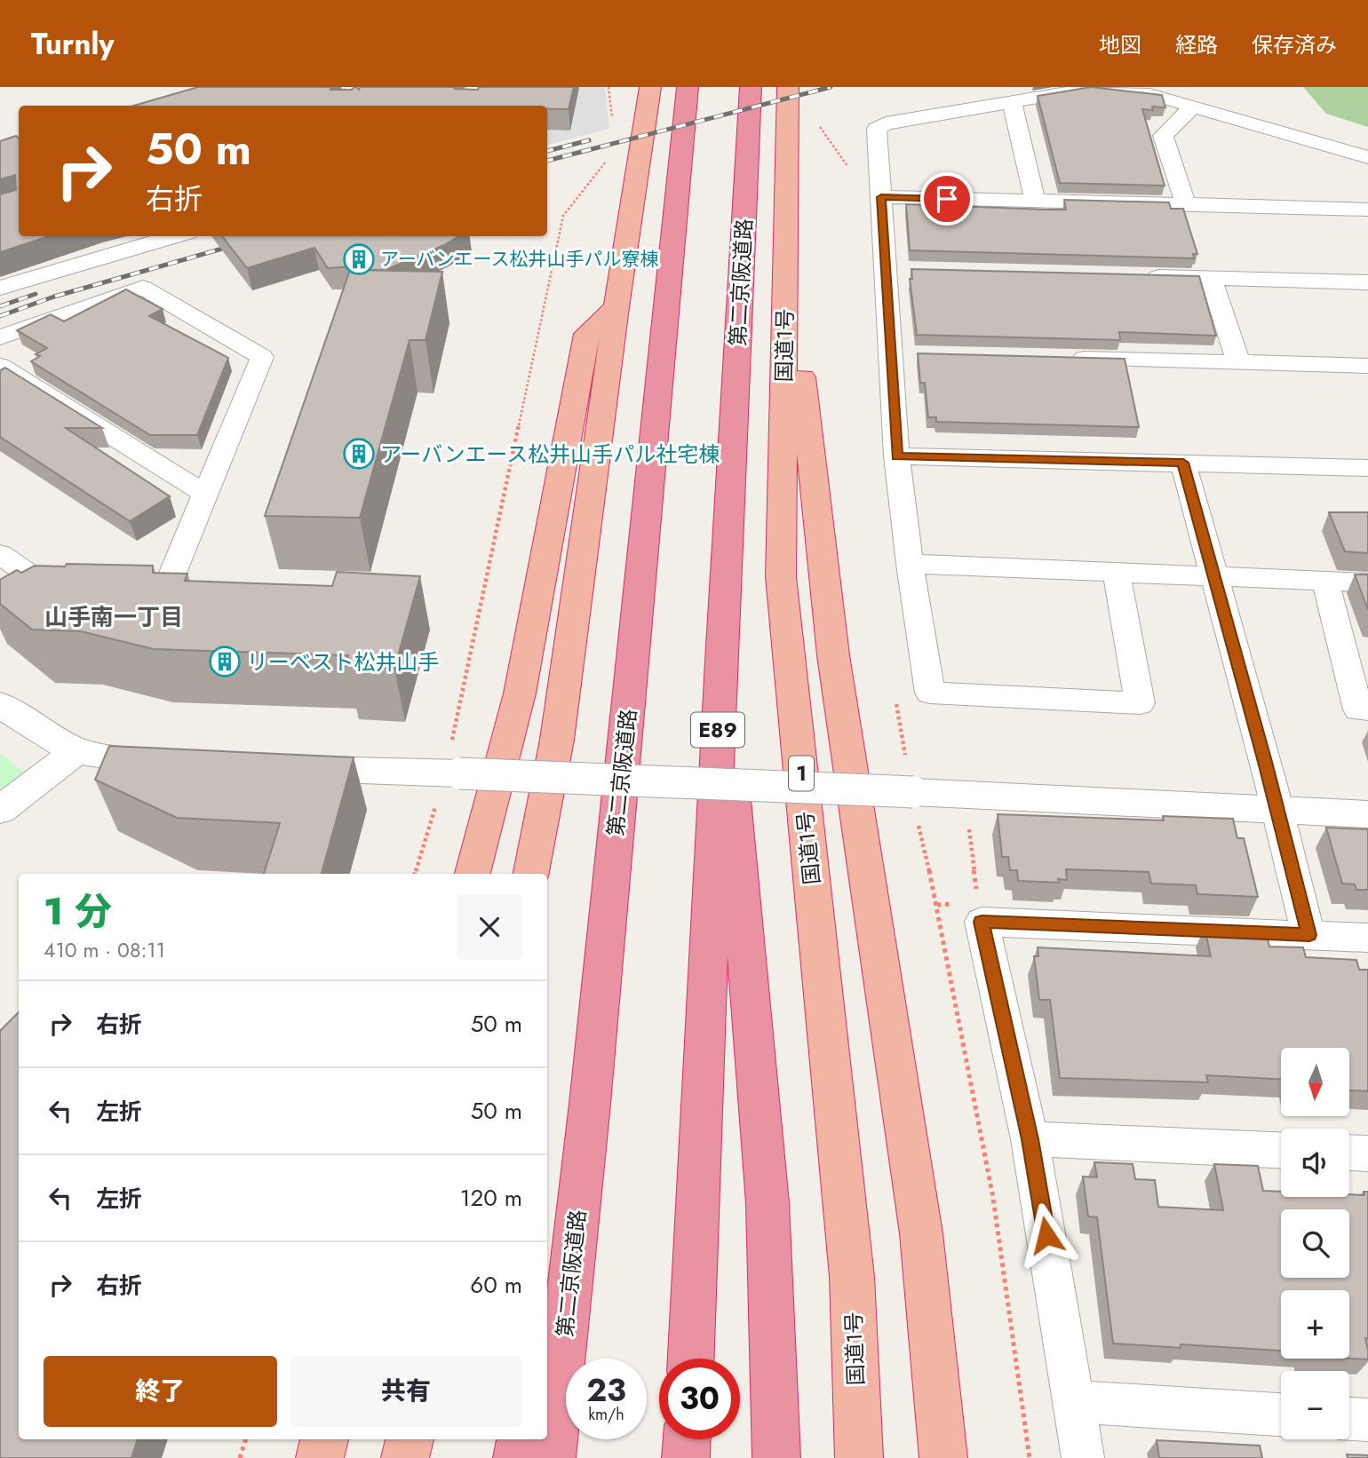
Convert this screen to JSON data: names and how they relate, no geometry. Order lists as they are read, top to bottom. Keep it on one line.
{"streets":{"highway":["第二京阪道路","国道1号","E89","1"]},"crossings":[["国道1号","1"]],"districts":["山手南一丁目"],"places":{"building":["アーバンエース松井山手パル寮棟","アーバンエース松井山手パル社宅棟","リーベスト松井山手"]},"north":"bottom","page":{"header":"Turnly","nav":["地図","経路","保存済み"],"turn":["50 m","右折"],"heading":["1 分","410 m · 08:11"],"list":[{"name":"右折","value":"50 m"},{"name":"左折","value":"50 m"},{"name":"左折","value":"120 m"},{"name":"右折","value":"60 m"}],"map_buttons":["+","−"],"buttons":["終了","共有"],"speed":"23 km/h","limit":"30"}}
